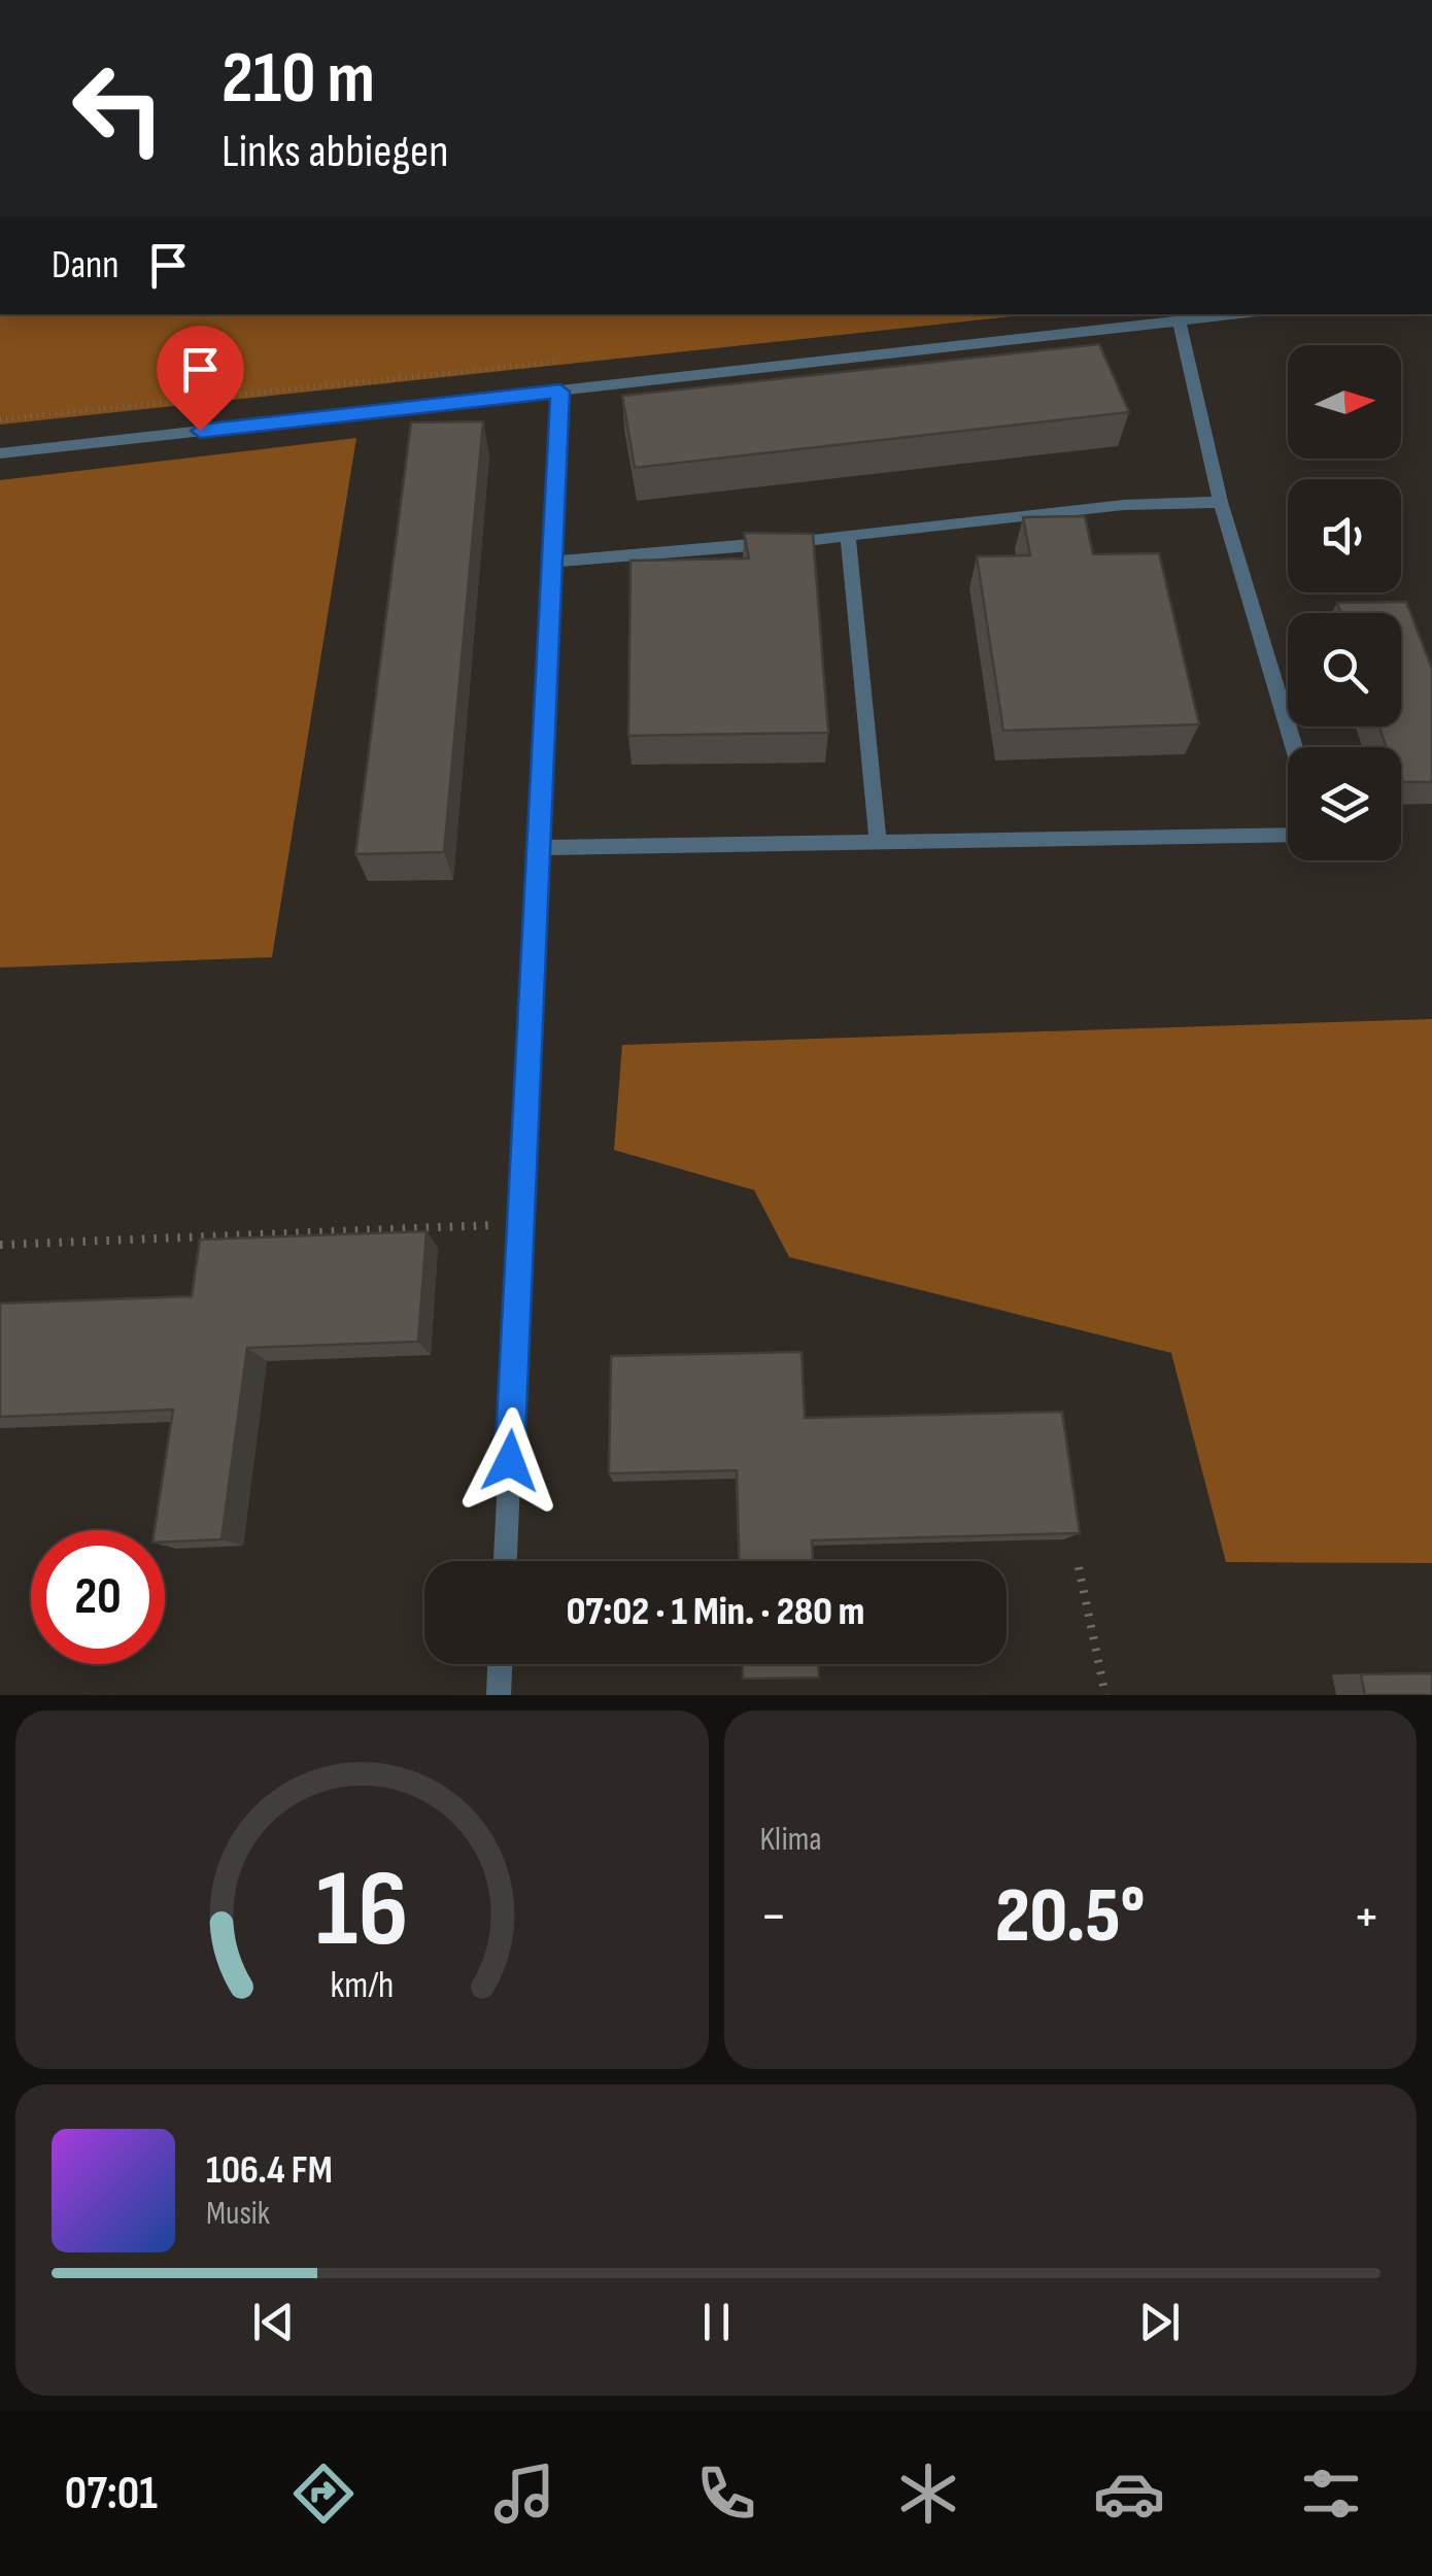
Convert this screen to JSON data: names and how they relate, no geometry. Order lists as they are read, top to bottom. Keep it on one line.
{"north":"right","page":{"turn":["210 m","Links abbiegen"],"then":"Dann","limit":"20","trip":"07:02 · 1 Min. · 280 m","tile":"Klima","heat":["−","20.5°","+"],"song":["106.4 FM","Musik"],"tabs":"07:01","gauge":["16","km/h"]}}
